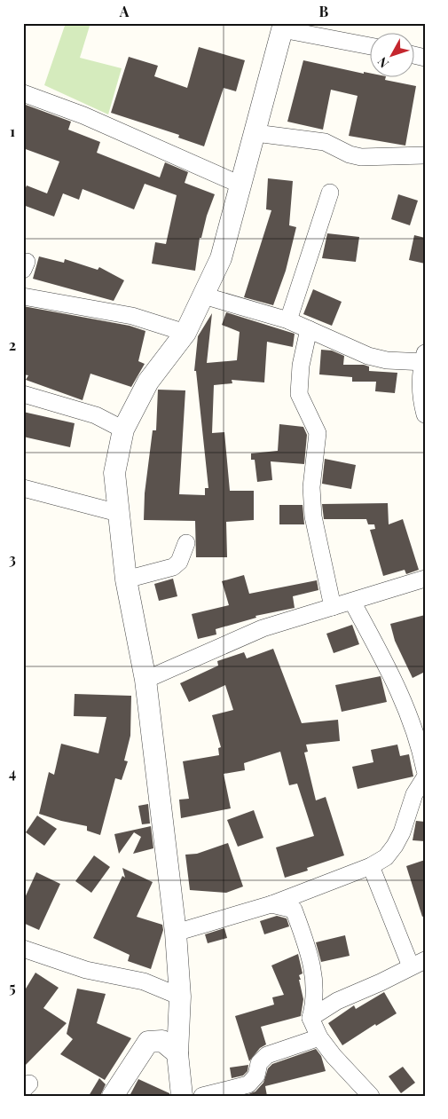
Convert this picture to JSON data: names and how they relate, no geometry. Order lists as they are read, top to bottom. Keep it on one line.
{"north":"bottom left","grid":{"columns":["A","B"],"rows":["1","2","3","4","5"]}}
